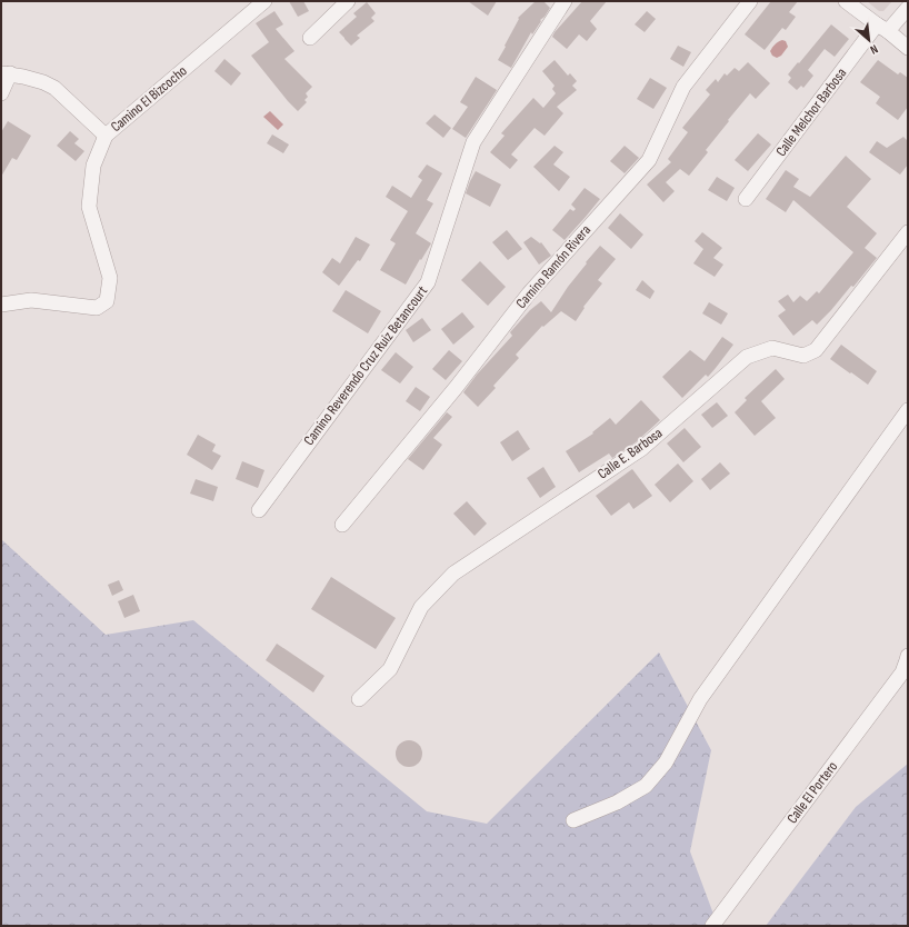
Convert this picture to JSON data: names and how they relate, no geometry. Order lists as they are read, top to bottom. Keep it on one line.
{"streets":{"street":["Camino El Bizcocho","Calle Melchor Barbosa","Camino Ramón Rivera","Camino Reverendo Cruz Ruiz Betancourt","Calle E. Barbosa","Calle El Portero"]},"north":"bottom right"}
